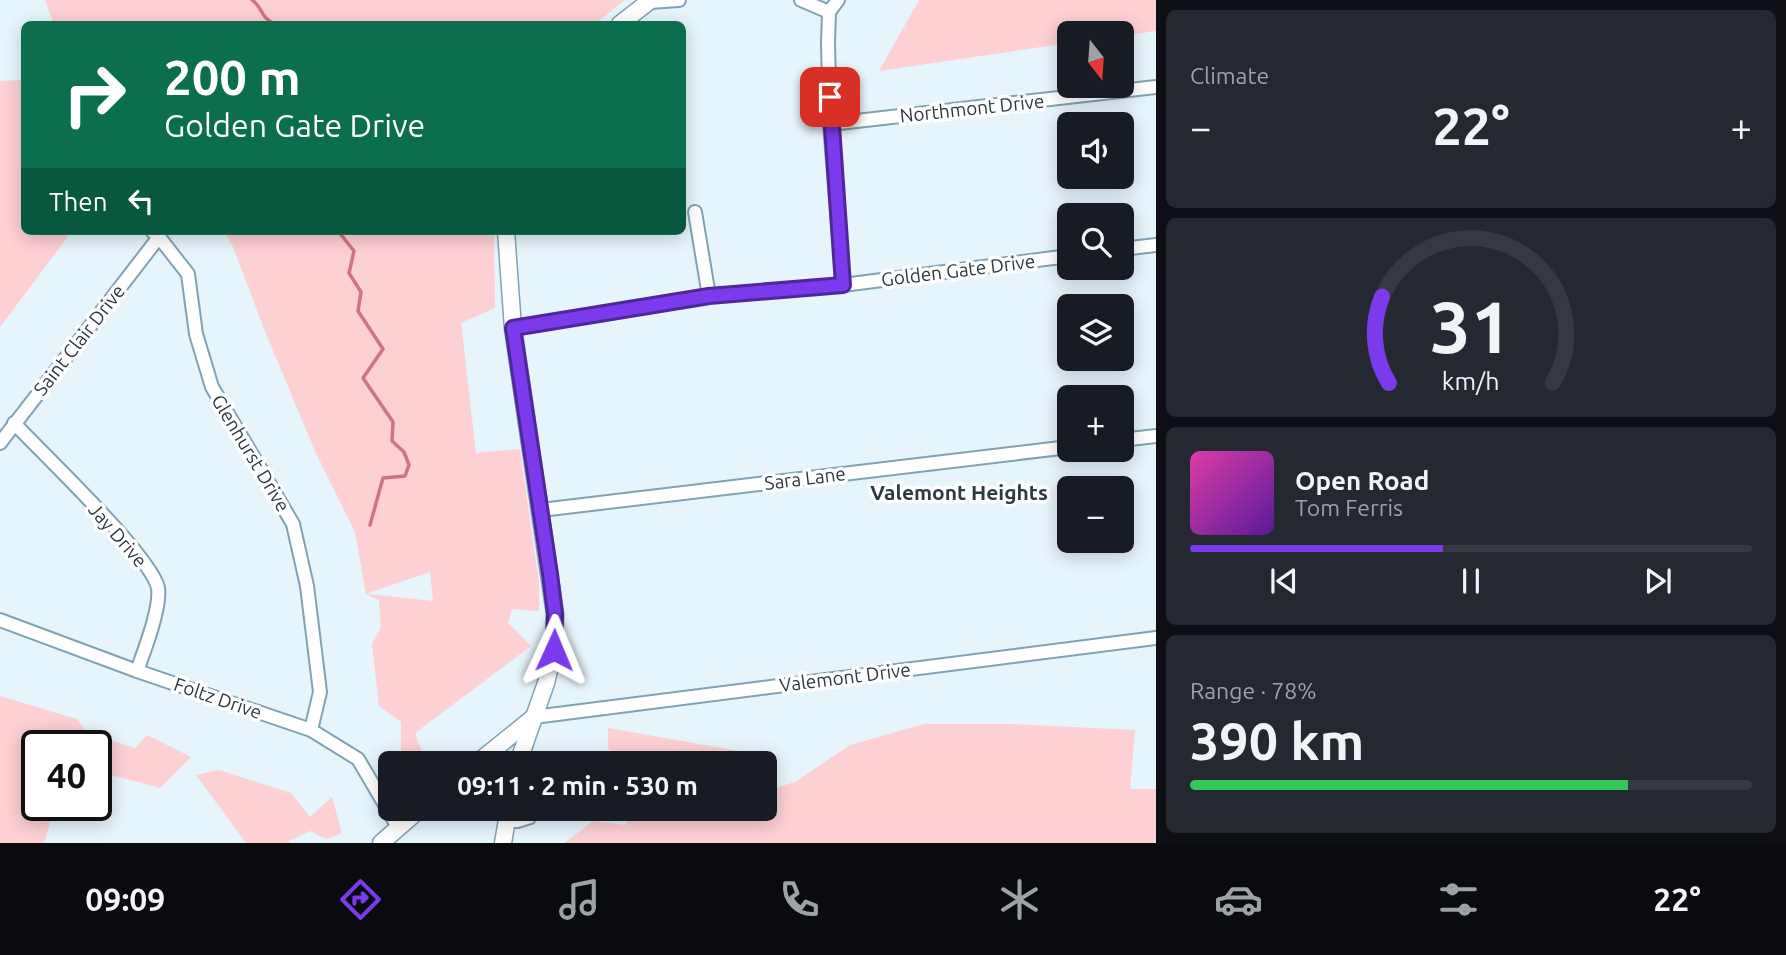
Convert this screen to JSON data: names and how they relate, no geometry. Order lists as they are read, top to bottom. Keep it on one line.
{"streets":{"street":["Northmont Drive","Golden Gate Drive","Saint Clair Drive","Glenhurst Drive","Sara Lane","Jay Drive","Valemont Drive","Foltz Drive"]},"crossings":[["Saint Clair Drive","Jay Drive"],["Glenhurst Drive","Foltz Drive"],["Jay Drive","Foltz Drive"]],"districts":["Valemont Heights"],"north":"bottom","page":{"tile":["Climate",["Range · 78%","390 km"]],"map_buttons":["+","−"],"turn":["200 m","Golden Gate Drive"],"heat":["−","22°","+"],"then":"Then","song":["Open Road","Tom Ferris"],"limit":"40","trip":"09:11 · 2 min · 530 m","tabs":["09:09","22°"],"gauge":["31","km/h"]}}
